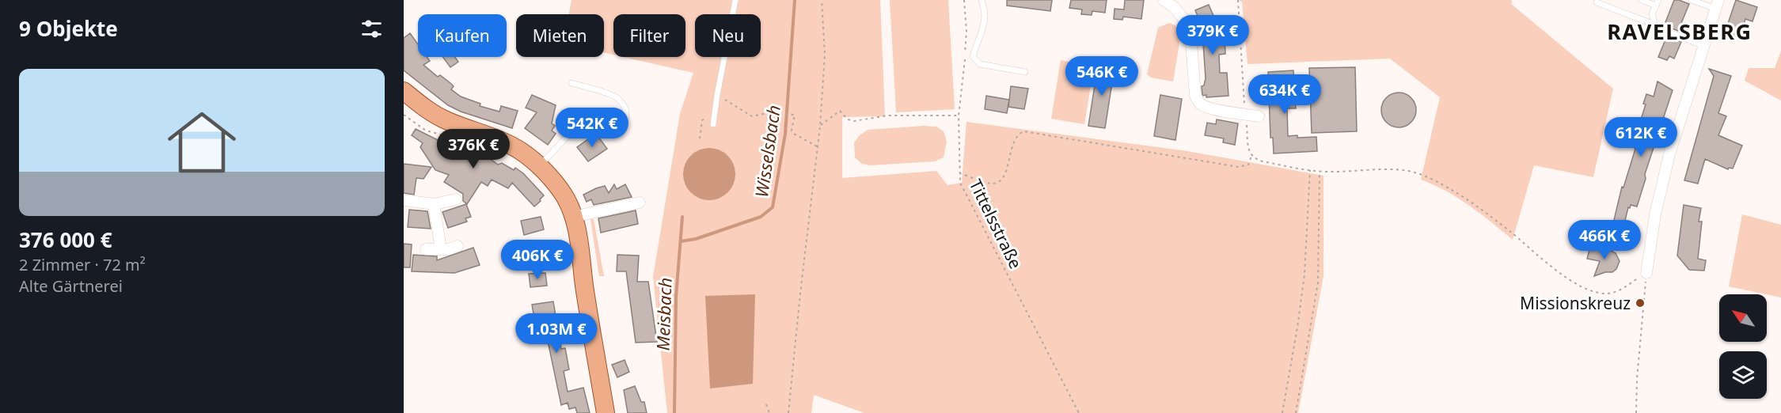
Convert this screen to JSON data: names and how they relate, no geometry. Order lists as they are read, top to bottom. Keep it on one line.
{"streets":{"path":["Tittelsstraße"]},"districts":["RAVELSBERG"],"water":["Wisselsbach","Meisbach"],"places":["Missionskreuz"],"north":"top left","page":{"heading":"9 Objekte","chip":["Kaufen","Mieten","Filter","Neu"],"price":["379K €","546K €","634K €","542K €","612K €","376K €","466K €","406K €","1.03M €"],"list":[{"name":"376 000 €","note":"2 Zimmer · 72 m² · Alte Gärtnerei"}]}}
